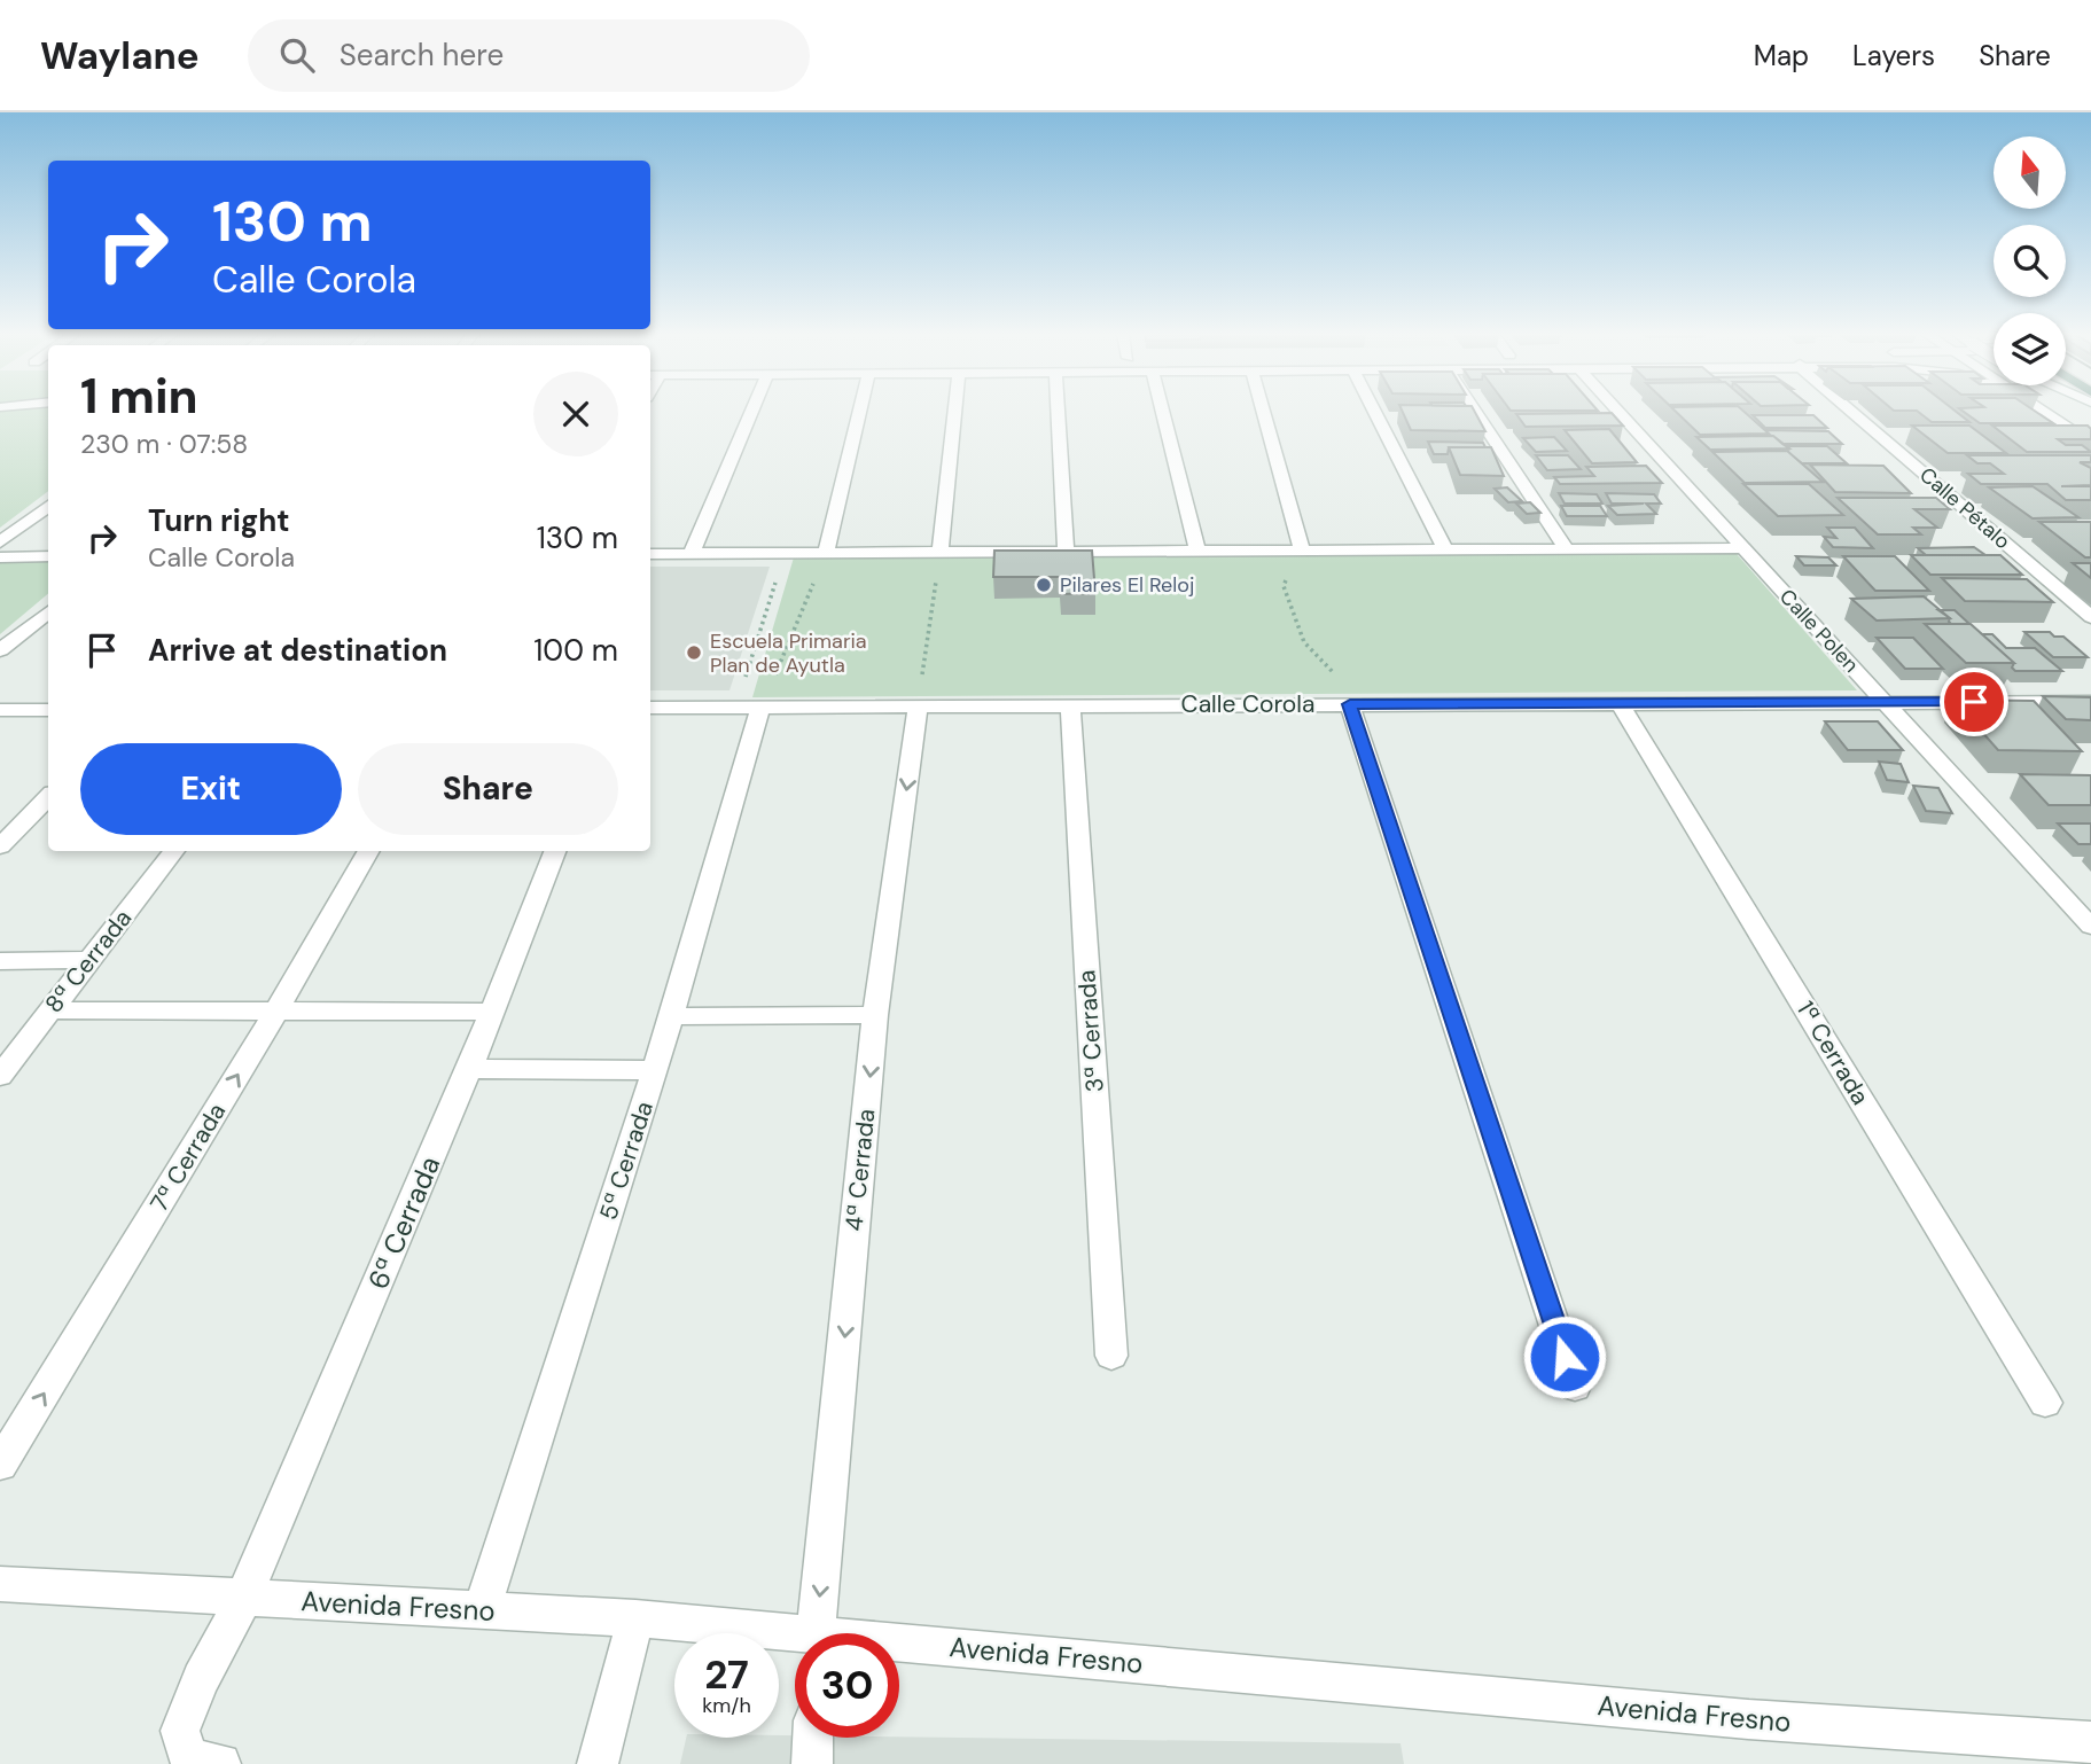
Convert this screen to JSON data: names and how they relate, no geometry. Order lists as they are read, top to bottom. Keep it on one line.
{"streets":{"street":["Calle Pétalo","Calle Polen","Calle Corola","8ª Cerrada","3ª Cerrada","1ª Cerrada","7ª Cerrada","5ª Cerrada","4ª Cerrada","6ª Cerrada","Avenida Fresno"]},"crossings":[["Calle Polen","Calle Corola"],["Calle Corola","3ª Cerrada"],["Calle Corola","1ª Cerrada"],["Calle Corola","5ª Cerrada"],["Calle Corola","4ª Cerrada"],["5ª Cerrada","Avenida Fresno"],["6ª Cerrada","Avenida Fresno"]],"one_way":["7ª Cerrada","4ª Cerrada"],"places":["Pilares El Reloj","Escuela Primaria Plan de Ayutla"],"north":"top","page":{"header":"Waylane","search":"Search here","nav":["Map","Layers","Share"],"turn":["130 m","Calle Corola"],"heading":["1 min","230 m · 07:58"],"list":[{"name":"Turn right","note":"Calle Corola","value":"130 m"},{"name":"Arrive at destination","value":"100 m"}],"buttons":["Exit","Share"],"speed":"27 km/h","limit":"30"}}
